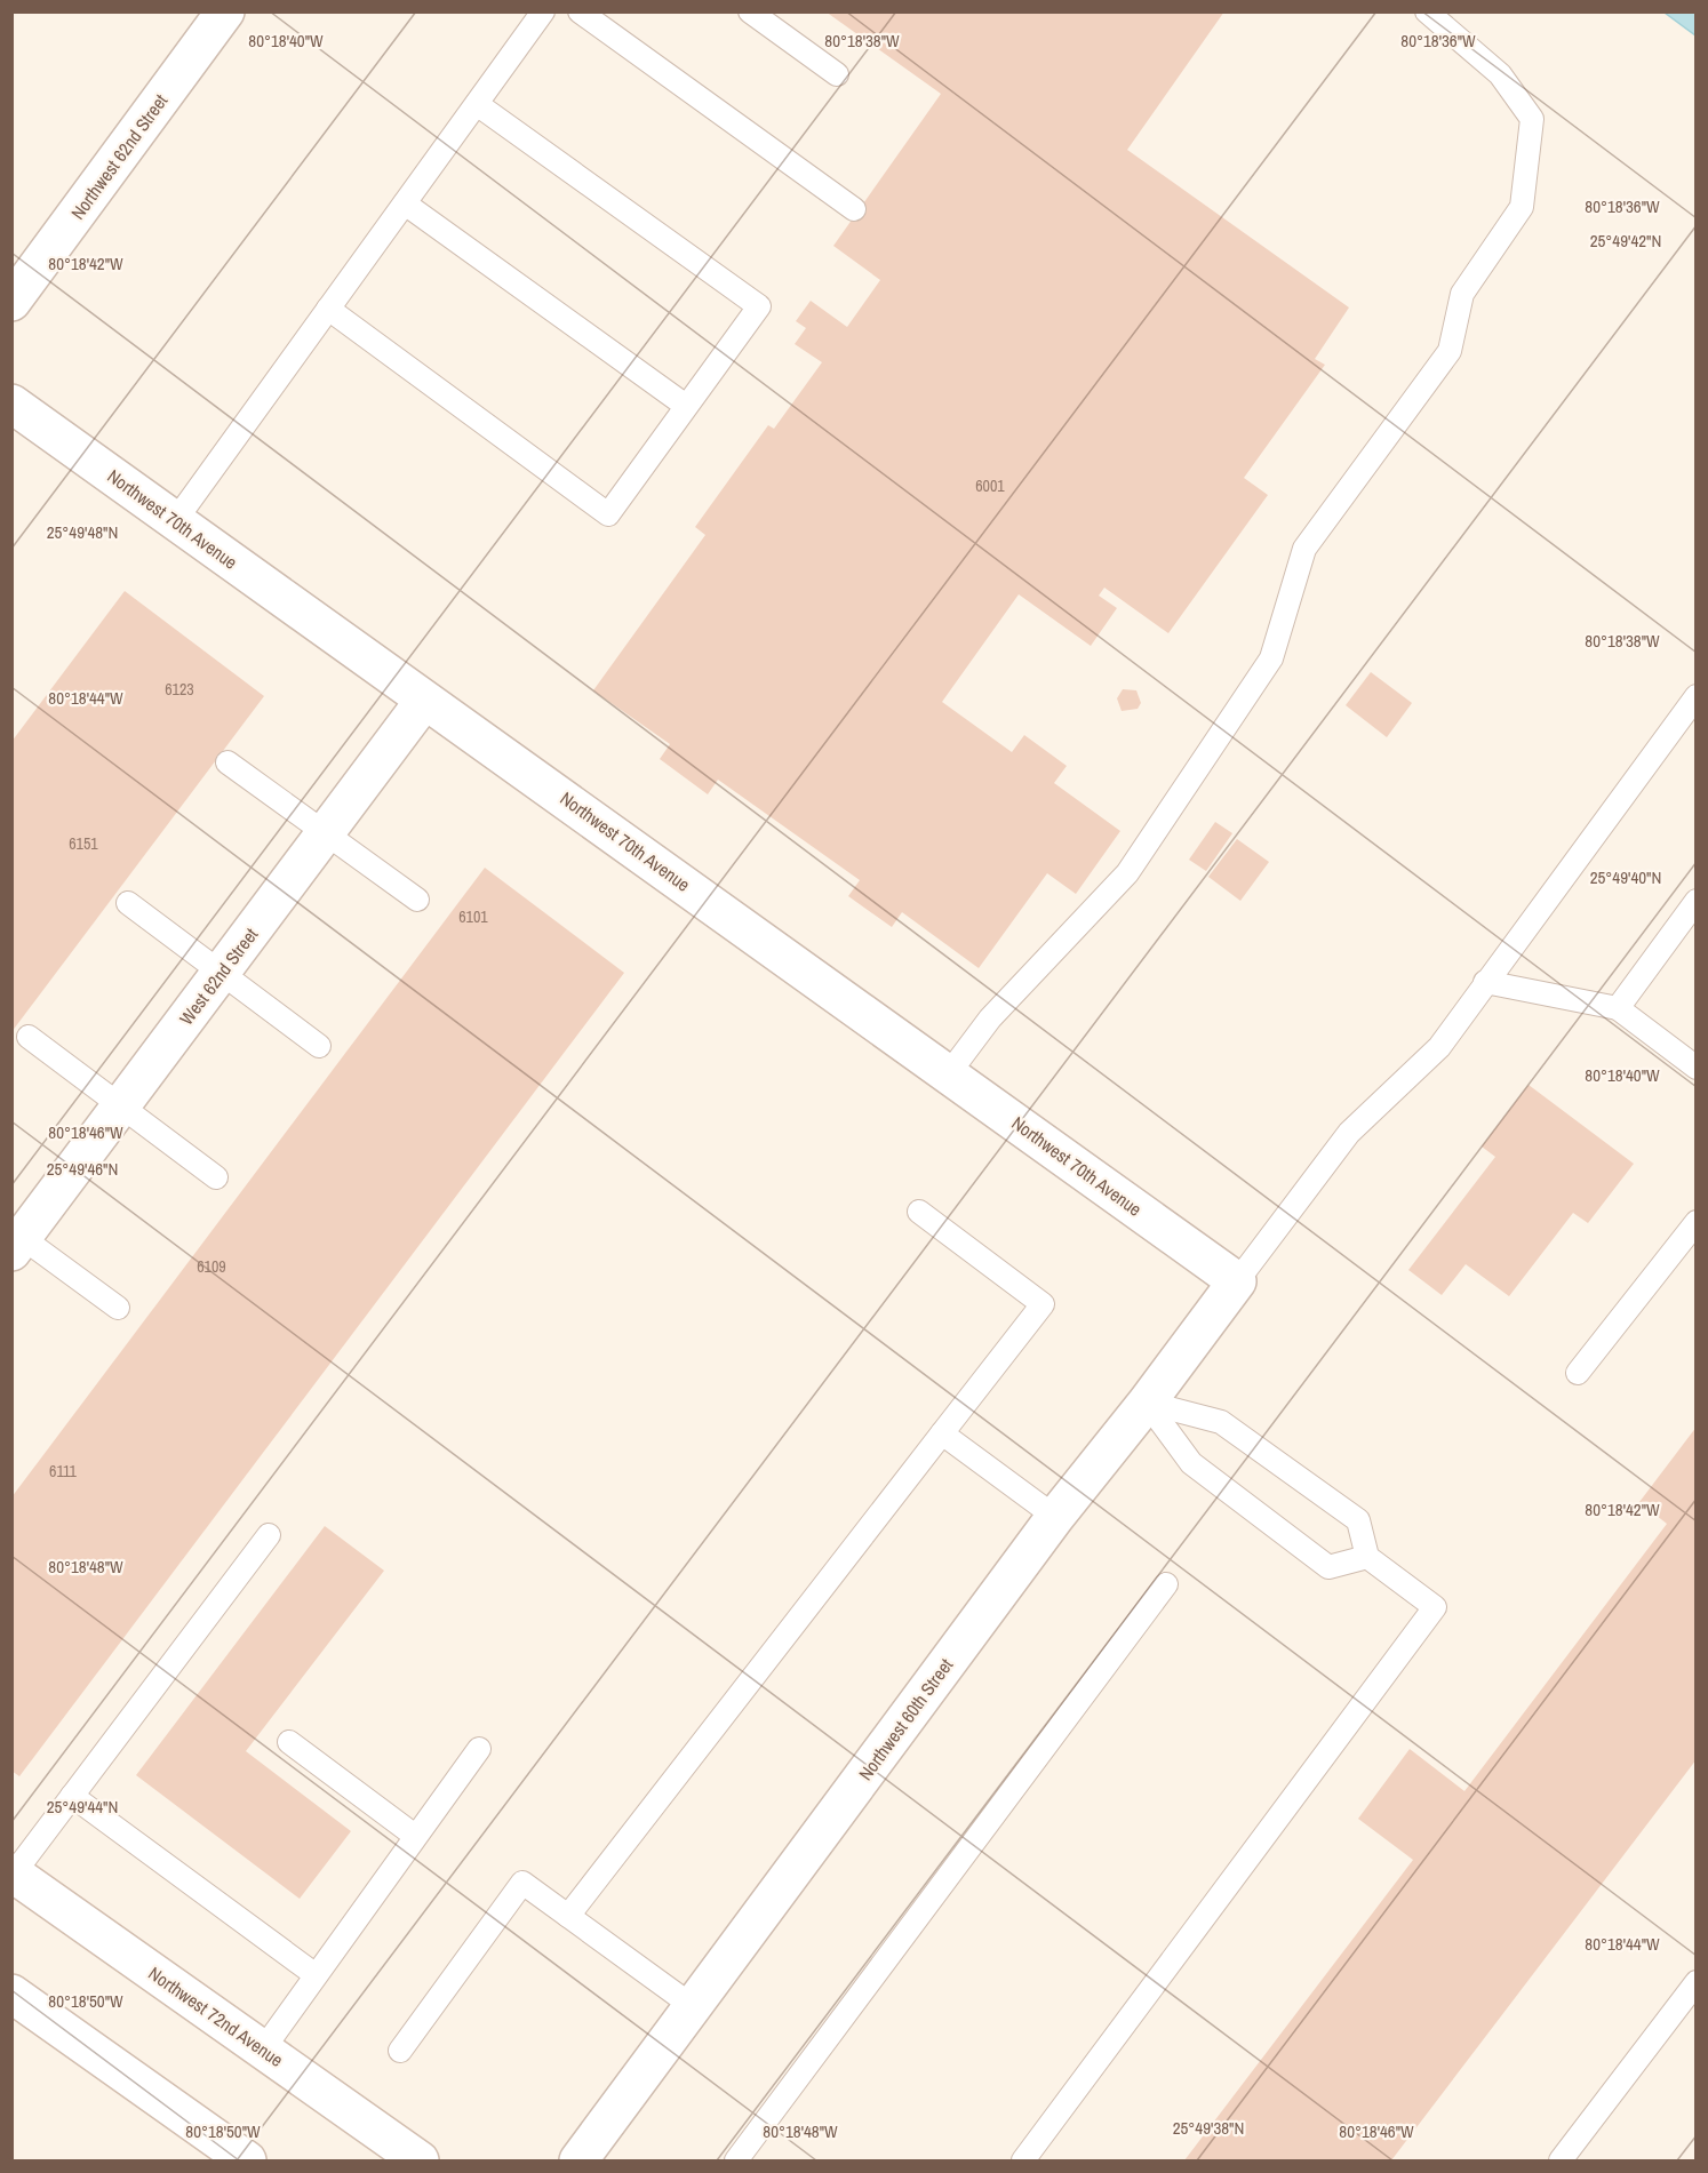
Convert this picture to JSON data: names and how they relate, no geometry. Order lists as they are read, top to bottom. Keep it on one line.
{"streets":{"street":["Northwest 62nd Street","Northwest 70th Avenue","West 62nd Street","Northwest 60th Street","Northwest 72nd Avenue"]},"crossings":[["Northwest 70th Avenue","West 62nd Street"],["Northwest 70th Avenue","Northwest 60th Street"]],"house_numbers":["6001","6123","6151","6101","6109","6111"],"coordinates":["80°18'40\"W","80°18'38\"W","80°18'36\"W","25°49'42\"N","80°18'42\"W","25°49'48\"N","80°18'44\"W","25°49'40\"N","80°18'46\"W","25°49'46\"N","80°18'48\"W","25°49'44\"N","80°18'50\"W","25°49'38\"N"]}
